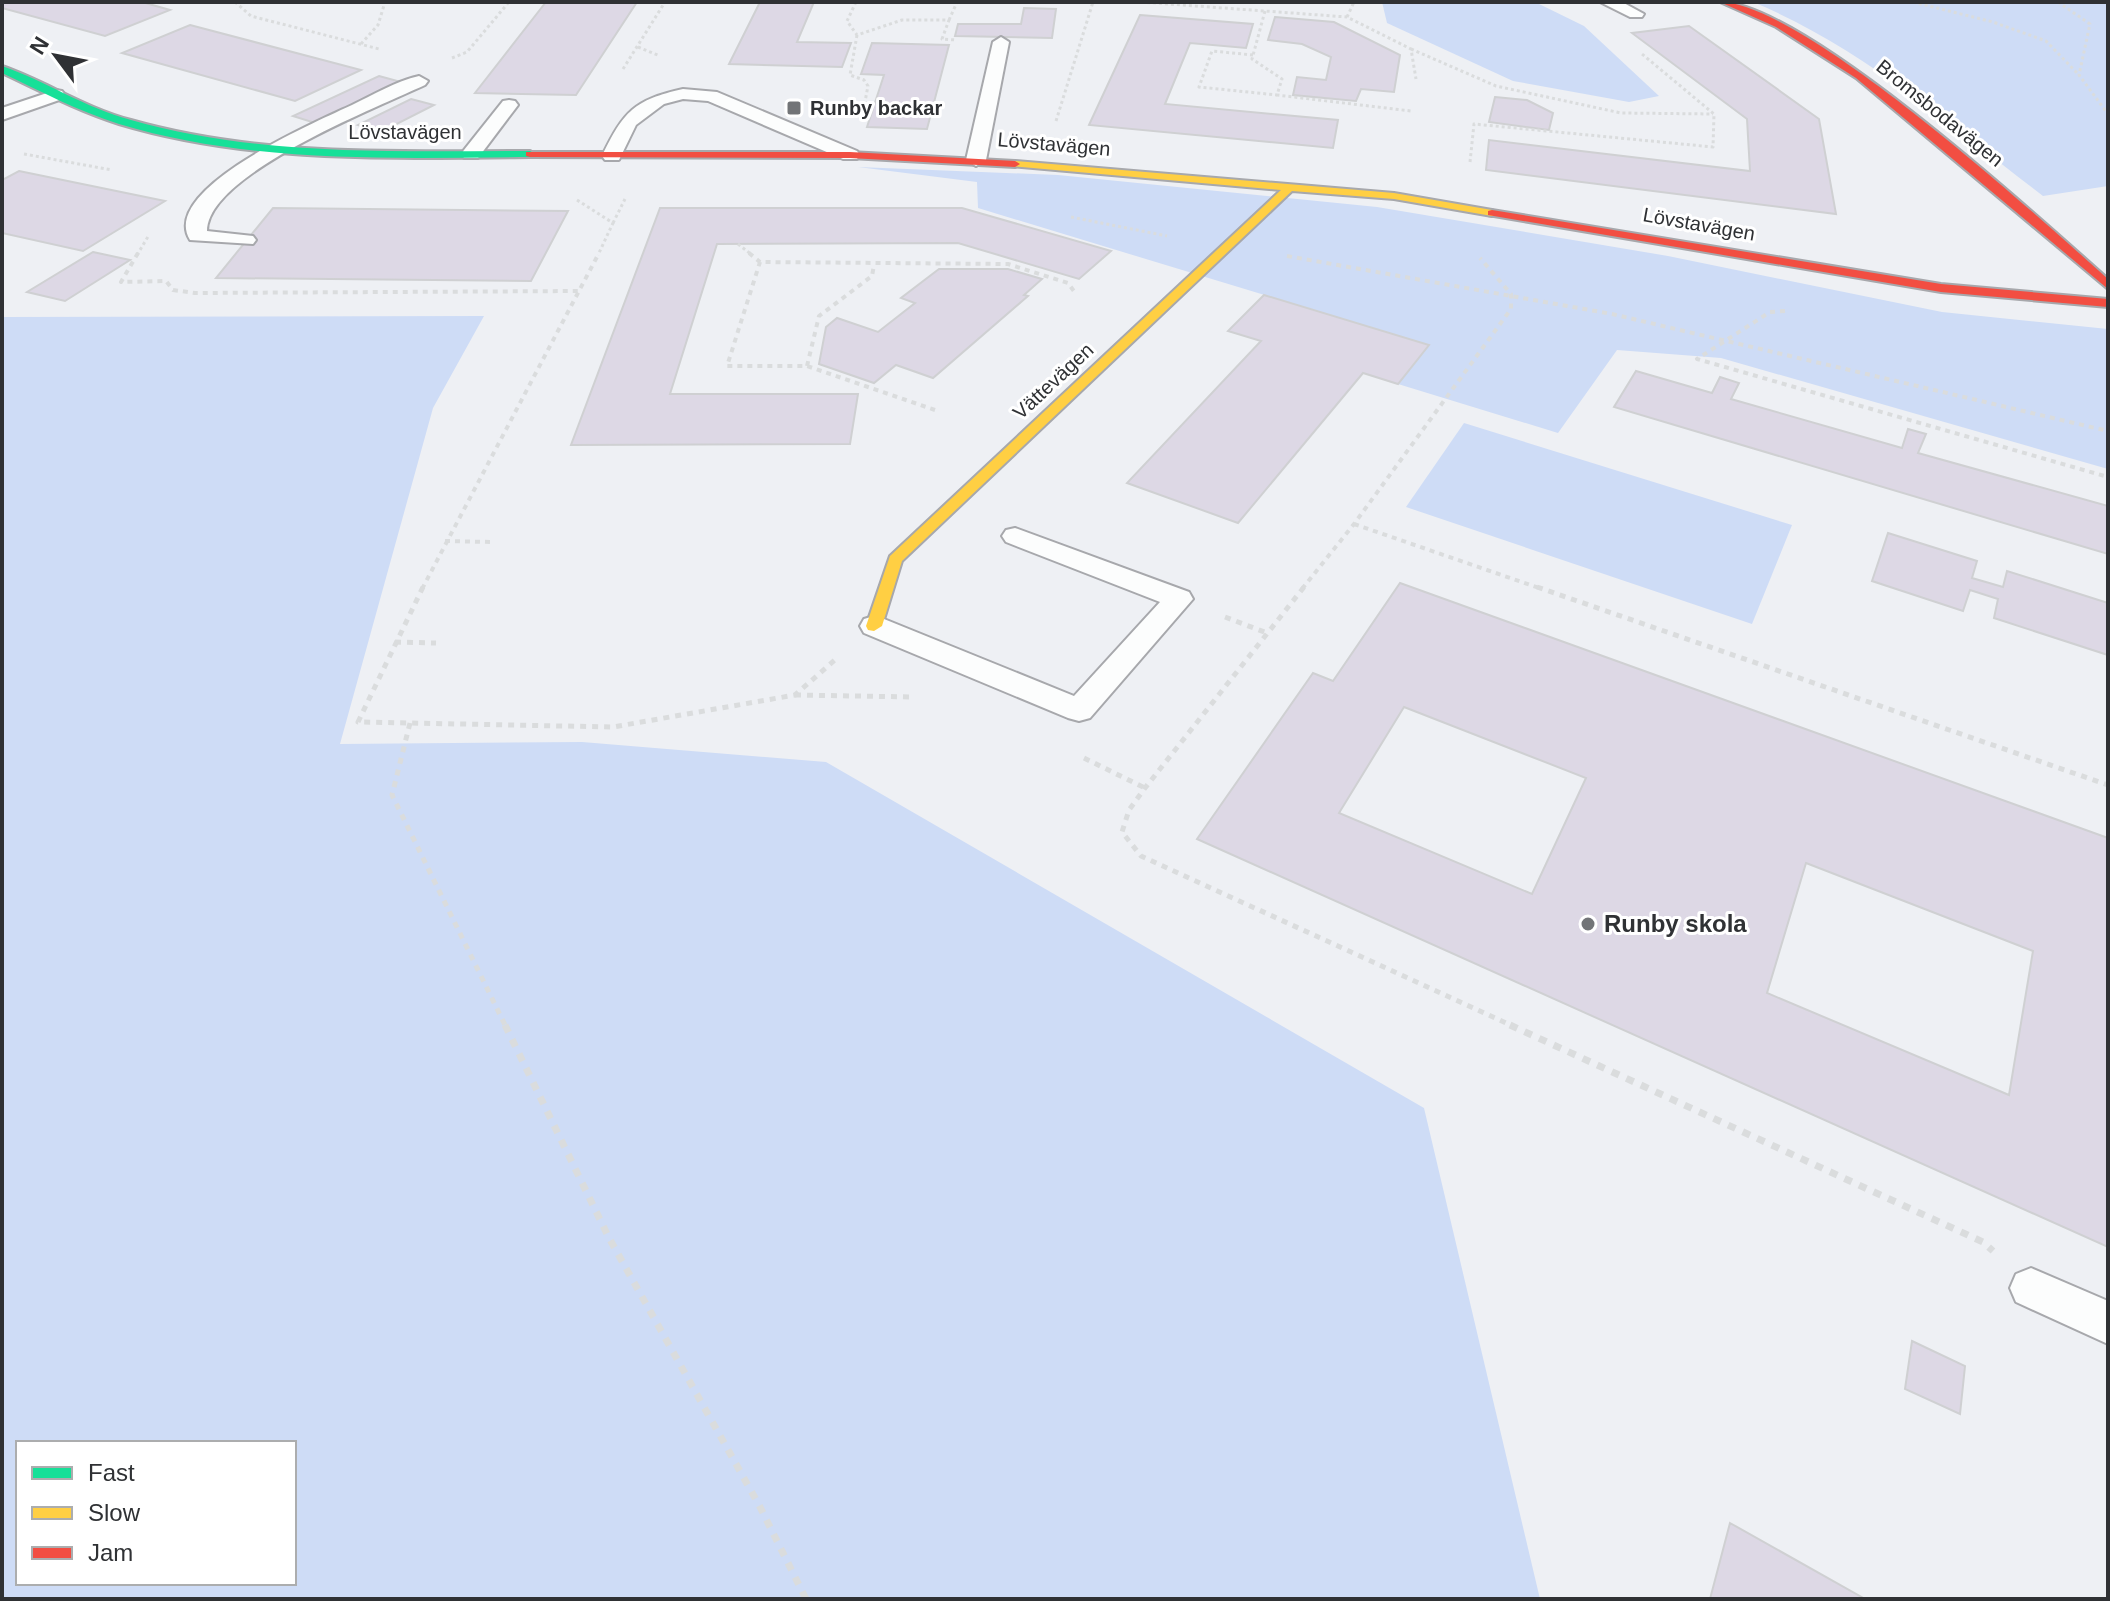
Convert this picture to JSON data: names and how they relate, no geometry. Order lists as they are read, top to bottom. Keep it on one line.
{"streets":{"street":["Bromsbodavägen","Lövstavägen","Vättevägen"]},"crossings":[["Lövstavägen","Vättevägen"]],"places":{"transit":["Runby backar"],"other":["Runby skola"]},"legend":["Fast","Slow","Jam"],"north":"top left"}
